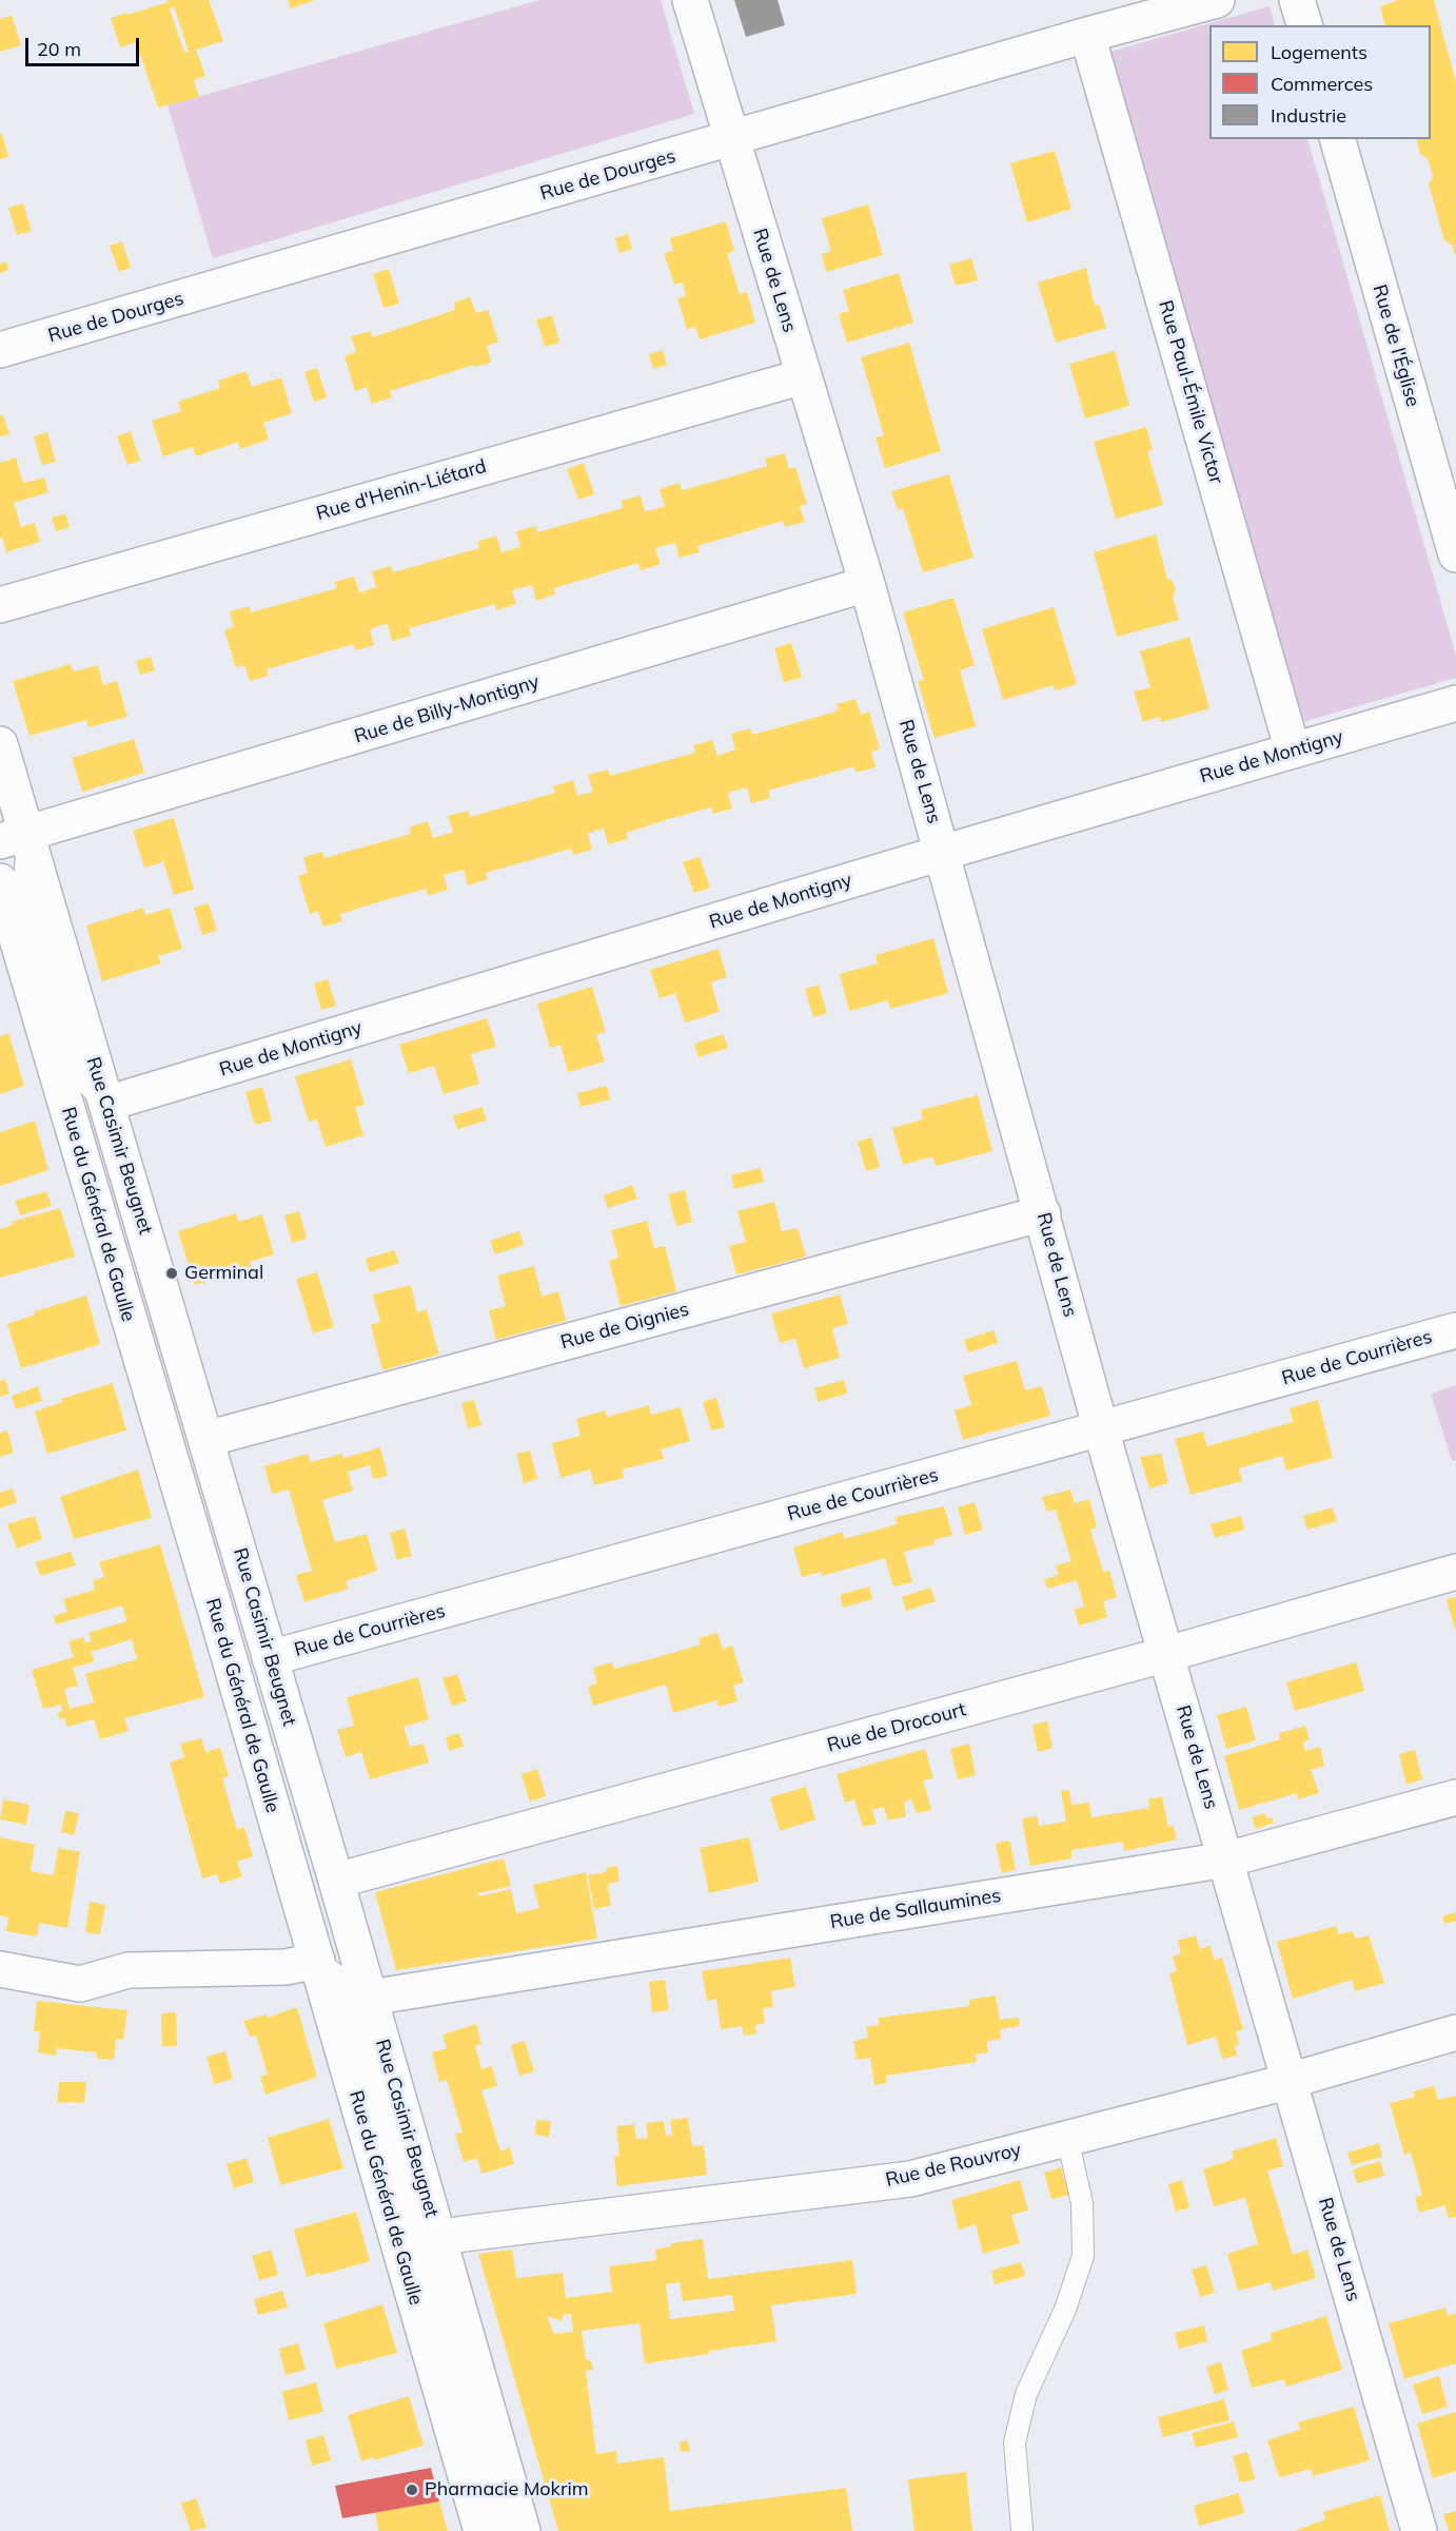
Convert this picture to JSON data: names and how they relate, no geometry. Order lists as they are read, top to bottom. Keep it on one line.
{"streets":{"street":["Rue de Dourges","Rue de Lens","Rue de l'Église","Rue Paul-Émile Victor","Rue d'Henin-Liétard","Rue de Billy-Montigny","Rue de Montigny","Rue Casimir Beugnet","Rue du Général de Gaulle","Rue de Oignies","Rue de Courrières","Rue de Drocourt","Rue de Sallaumines","Rue de Rouvroy"]},"crossings":[["Rue de Dourges","Rue de Lens"],["Rue de Dourges","Rue Paul-Émile Victor"],["Rue de Lens","Rue d'Henin-Liétard"],["Rue de Lens","Rue de Billy-Montigny"],["Rue de Lens","Rue de Montigny"],["Rue de Lens","Rue de Oignies"],["Rue de Lens","Rue de Courrières"],["Rue de Lens","Rue de Drocourt"],["Rue de Lens","Rue de Sallaumines"],["Rue de Lens","Rue de Rouvroy"],["Rue Paul-Émile Victor","Rue de Montigny"],["Rue de Billy-Montigny","Rue Casimir Beugnet"],["Rue de Montigny","Rue Casimir Beugnet"],["Rue Casimir Beugnet","Rue de Oignies"],["Rue Casimir Beugnet","Rue de Courrières"],["Rue Casimir Beugnet","Rue de Drocourt"],["Rue Casimir Beugnet","Rue de Sallaumines"],["Rue Casimir Beugnet","Rue de Rouvroy"]],"places":["Germinal","Pharmacie Mokrim"],"legend":["Logements","Commerces","Industrie"],"scale_bar":"20 m"}
